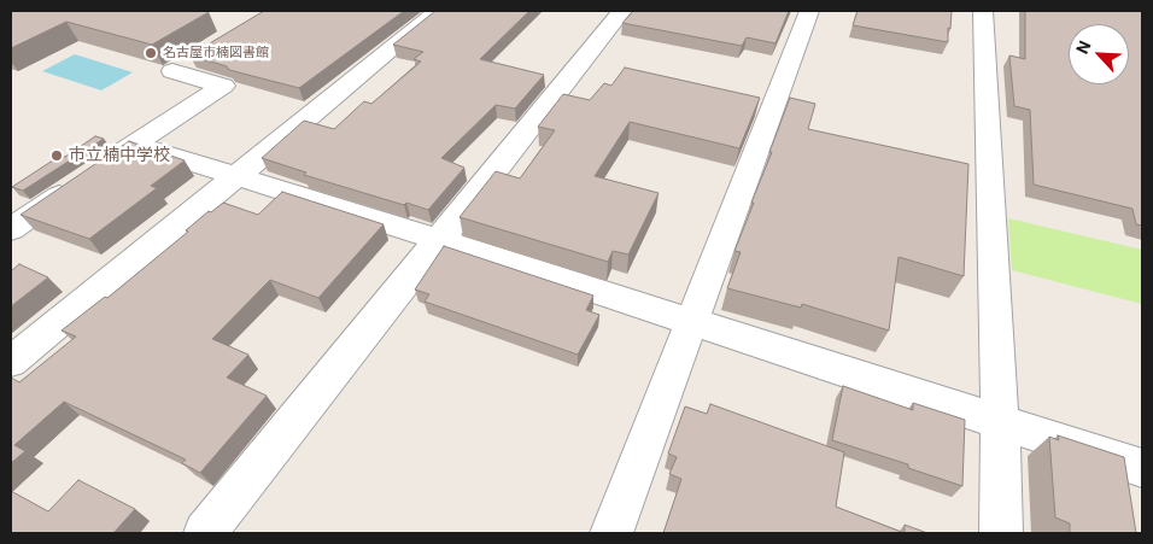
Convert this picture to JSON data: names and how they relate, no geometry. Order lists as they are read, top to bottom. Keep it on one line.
{"places":["名古屋市楠図書館","市立楠中学校"],"north":"top left"}
